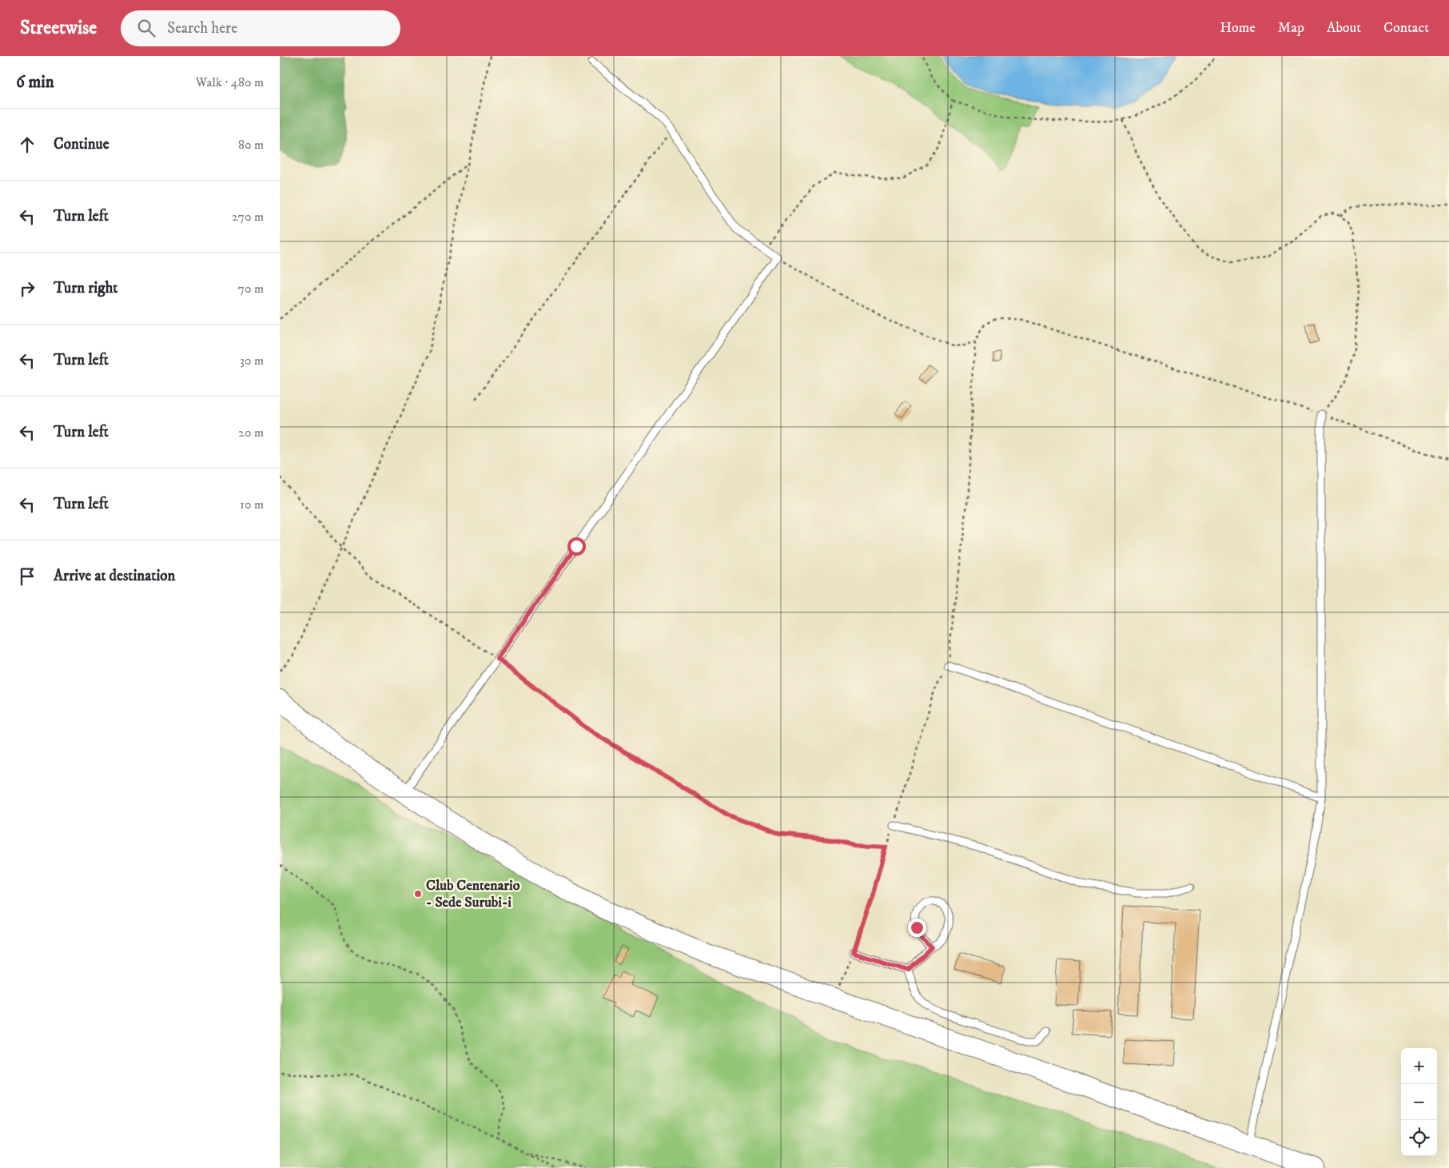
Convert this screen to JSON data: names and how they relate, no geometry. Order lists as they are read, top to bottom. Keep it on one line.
{"places":["Club Centenario - Sede Surubi-i"],"page":{"header":"Streetwise","search":"Search here","nav":["Home","Map","About","Contact"],"heading":["6 min","Walk · 480 m"],"list":[["Continue","80 m"],["Turn left","270 m"],["Turn right","70 m"],["Turn left","30 m"],["Turn left","20 m"],["Turn left","10 m"],"Arrive at destination"],"map_buttons":["+","−"]}}
